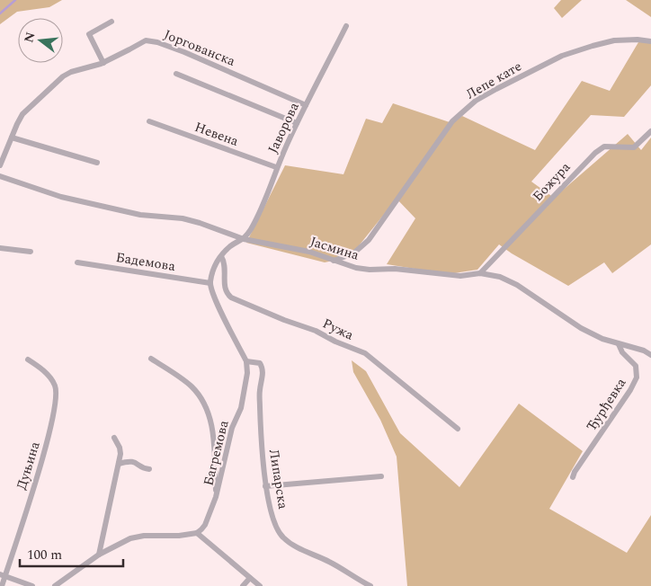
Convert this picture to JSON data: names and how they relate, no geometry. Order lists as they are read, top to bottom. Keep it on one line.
{"streets":{"street":["Јоргованска","Лепе кате","Јаворова","Невена","Божура","Јасмина","Бадемова","Ружа","Ђурђевка","Багремова","Дуњина","Липарска"]},"crossings":[["Јоргованска","Јаворова"],["Лепе кате","Јасмина"],["Јаворова","Невена"],["Јаворова","Јасмина"],["Божура","Јасмина"],["Јасмина","Ђурђевка"],["Бадемова","Багремова"],["Багремова","Липарска"]],"scale_bar":"100 m","north":"left"}
